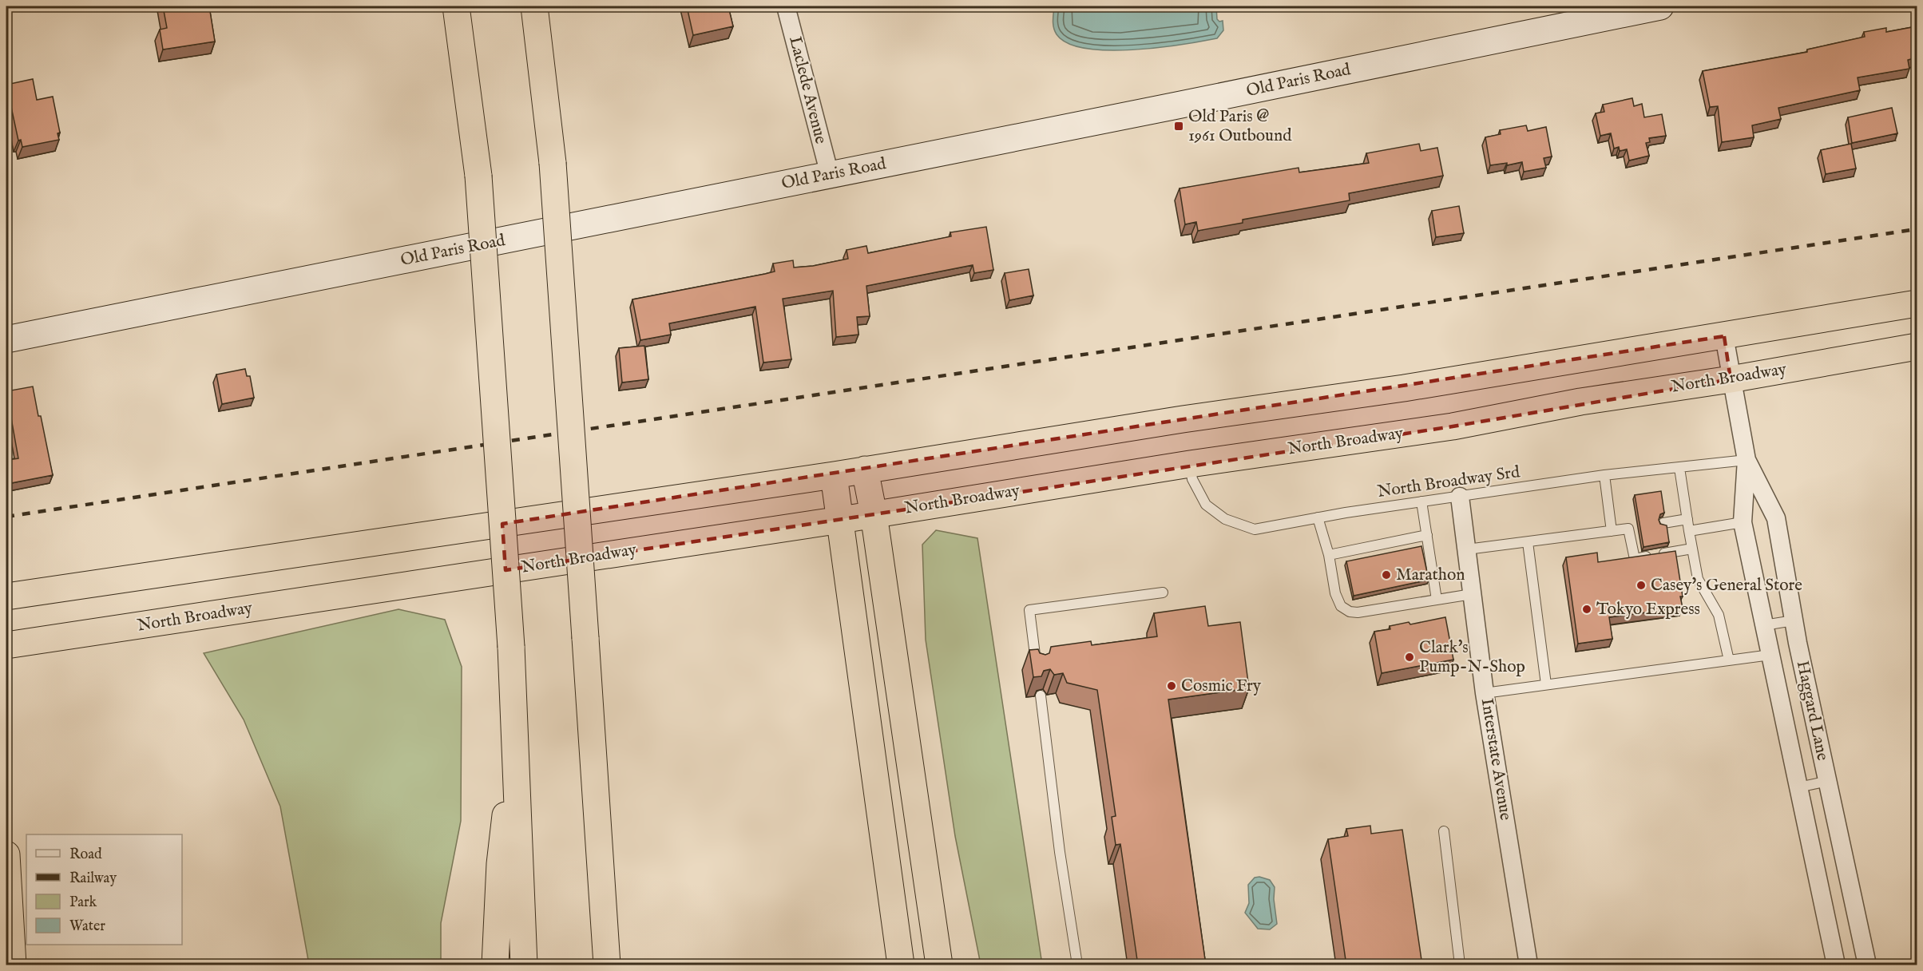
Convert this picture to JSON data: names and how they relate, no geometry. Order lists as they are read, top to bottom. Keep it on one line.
{"streets":{"highway":["North Broadway"],"street":["Old Paris Road","Laclede Avenue","Haggard Lane","Interstate Avenue"],"lane":["North Broadway Srd"]},"crossings":[["Old Paris Road","Laclede Avenue"],["North Broadway","North Broadway Srd"],["North Broadway","Haggard Lane"],["North Broadway Srd","Haggard Lane"],["North Broadway Srd","Interstate Avenue"]],"places":{"transit":["Old Paris @ 1961 Outbound"],"other":["Marathon","Casey's General Store","Tokyo Express","Clark's Pump-N-Shop","Cosmic Fry"]},"legend":["Road","Railway","Park","Water"]}
